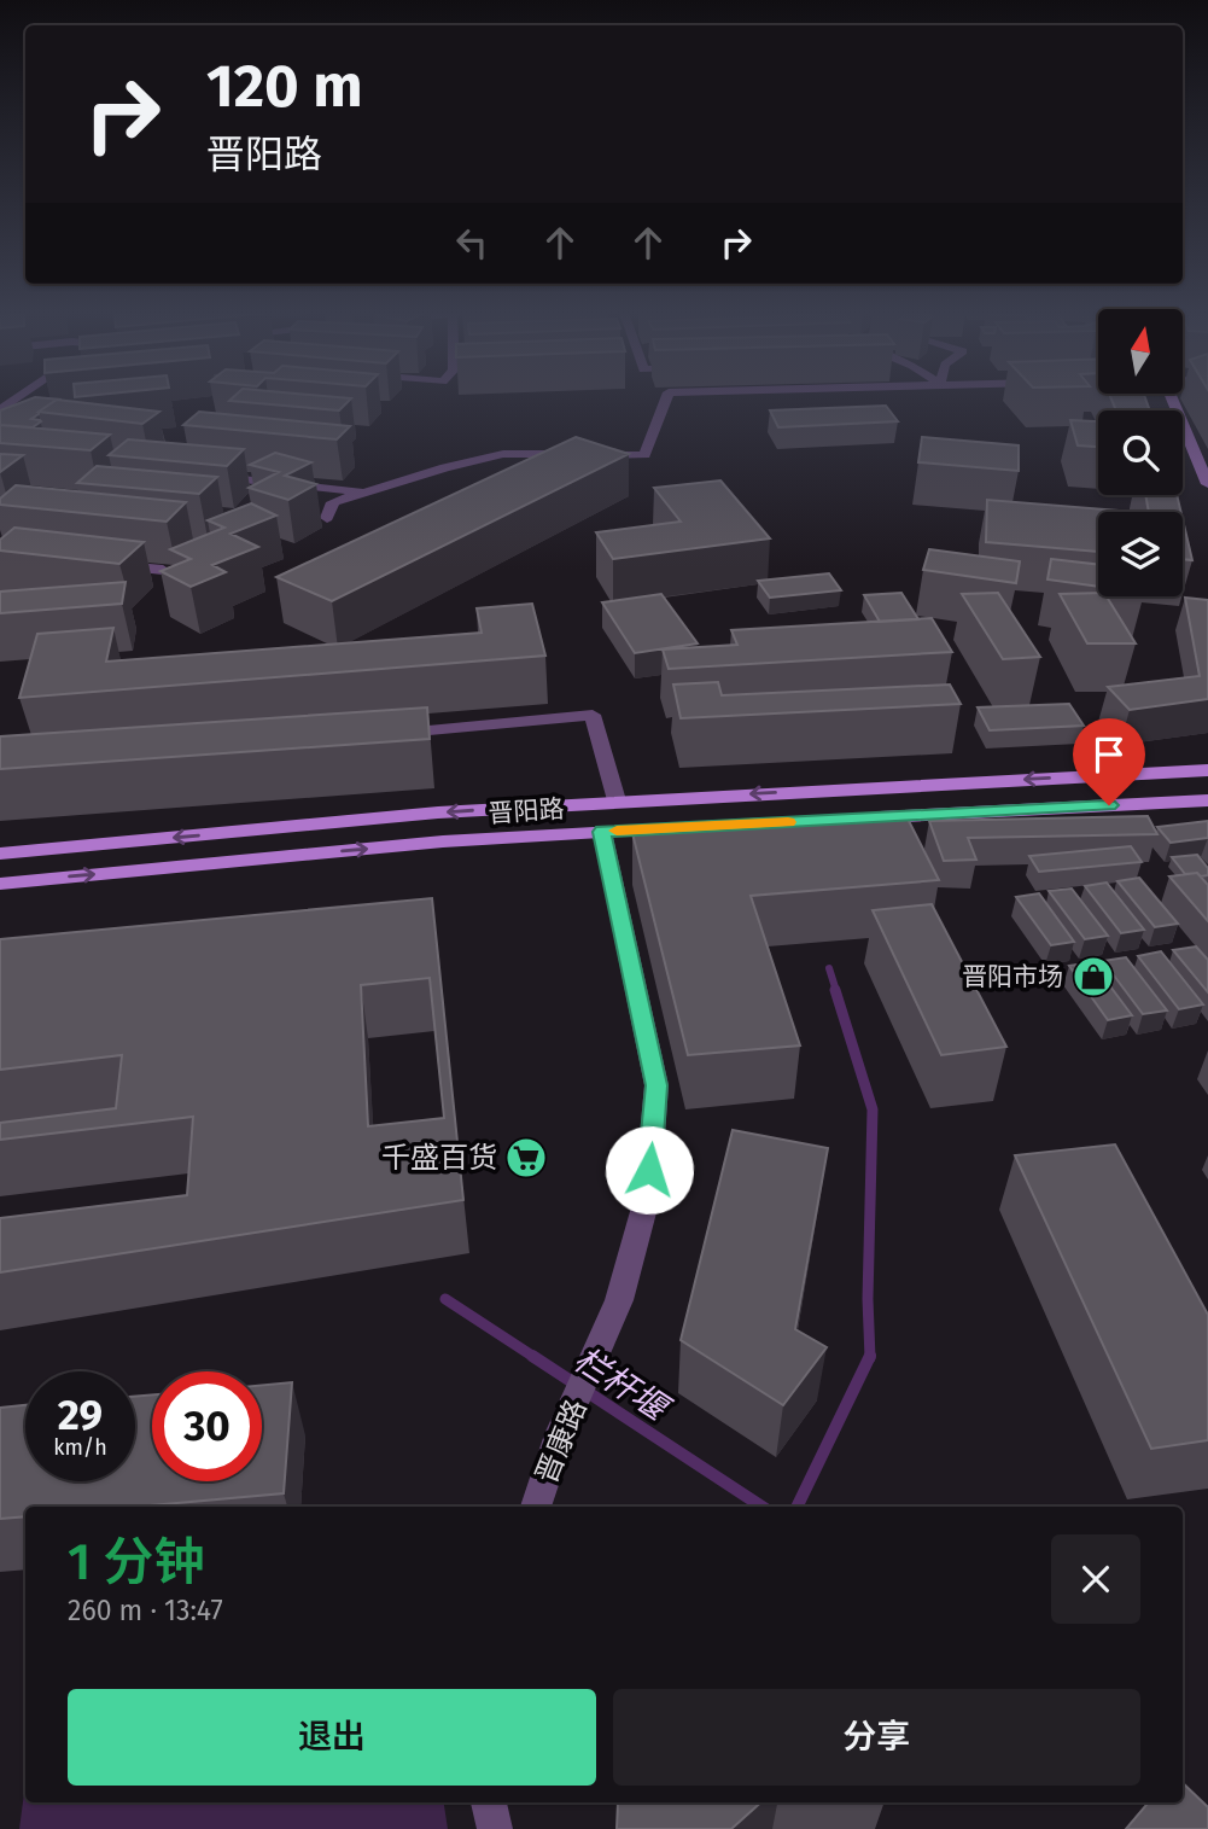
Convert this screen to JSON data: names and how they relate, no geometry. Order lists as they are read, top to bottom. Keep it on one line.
{"streets":{"main road":["晋阳路"],"street":["晋康路"]},"crossings":[["晋阳路","晋康路"]],"water":["栏杆堰"],"places":{"shop":["晋阳市场"],"supermarket":["千盛百货"]},"north":"top","page":{"turn":["120 m","晋阳路"],"speed":"29 km/h","limit":"30","heading":["1 分钟","260 m · 13:47"],"buttons":["退出","分享"]}}
